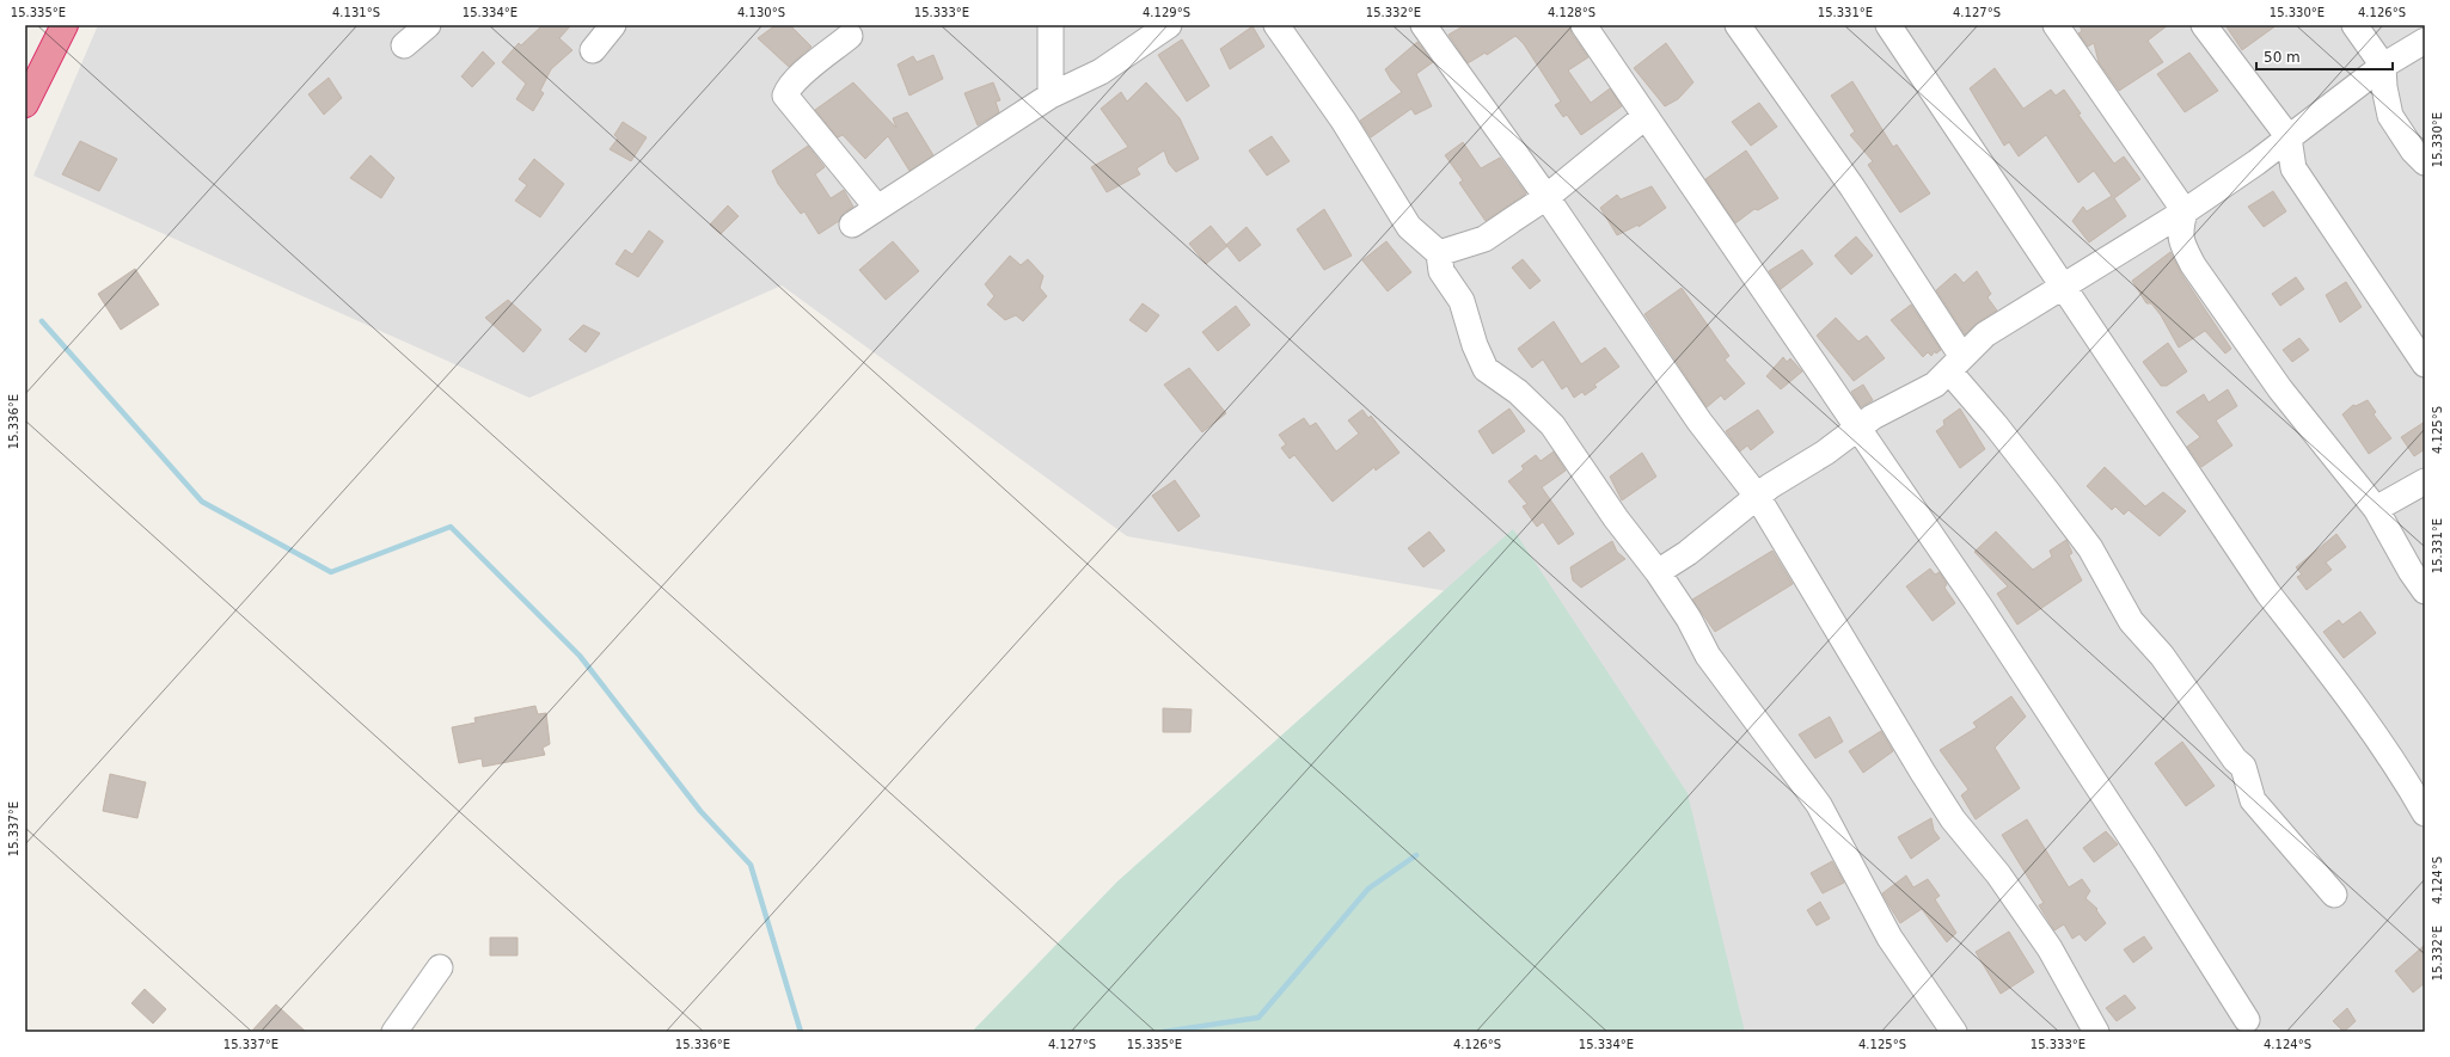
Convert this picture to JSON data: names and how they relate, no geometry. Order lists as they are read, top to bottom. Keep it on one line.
{"scale_bar":"50 m","coordinates":["15.335°E","4.131°S","15.334°E","4.130°S","15.333°E","4.129°S","15.332°E","4.128°S","15.331°E","4.127°S","15.330°E","4.126°S","15.336°E","4.125°S","15.337°E","4.124°S"]}
